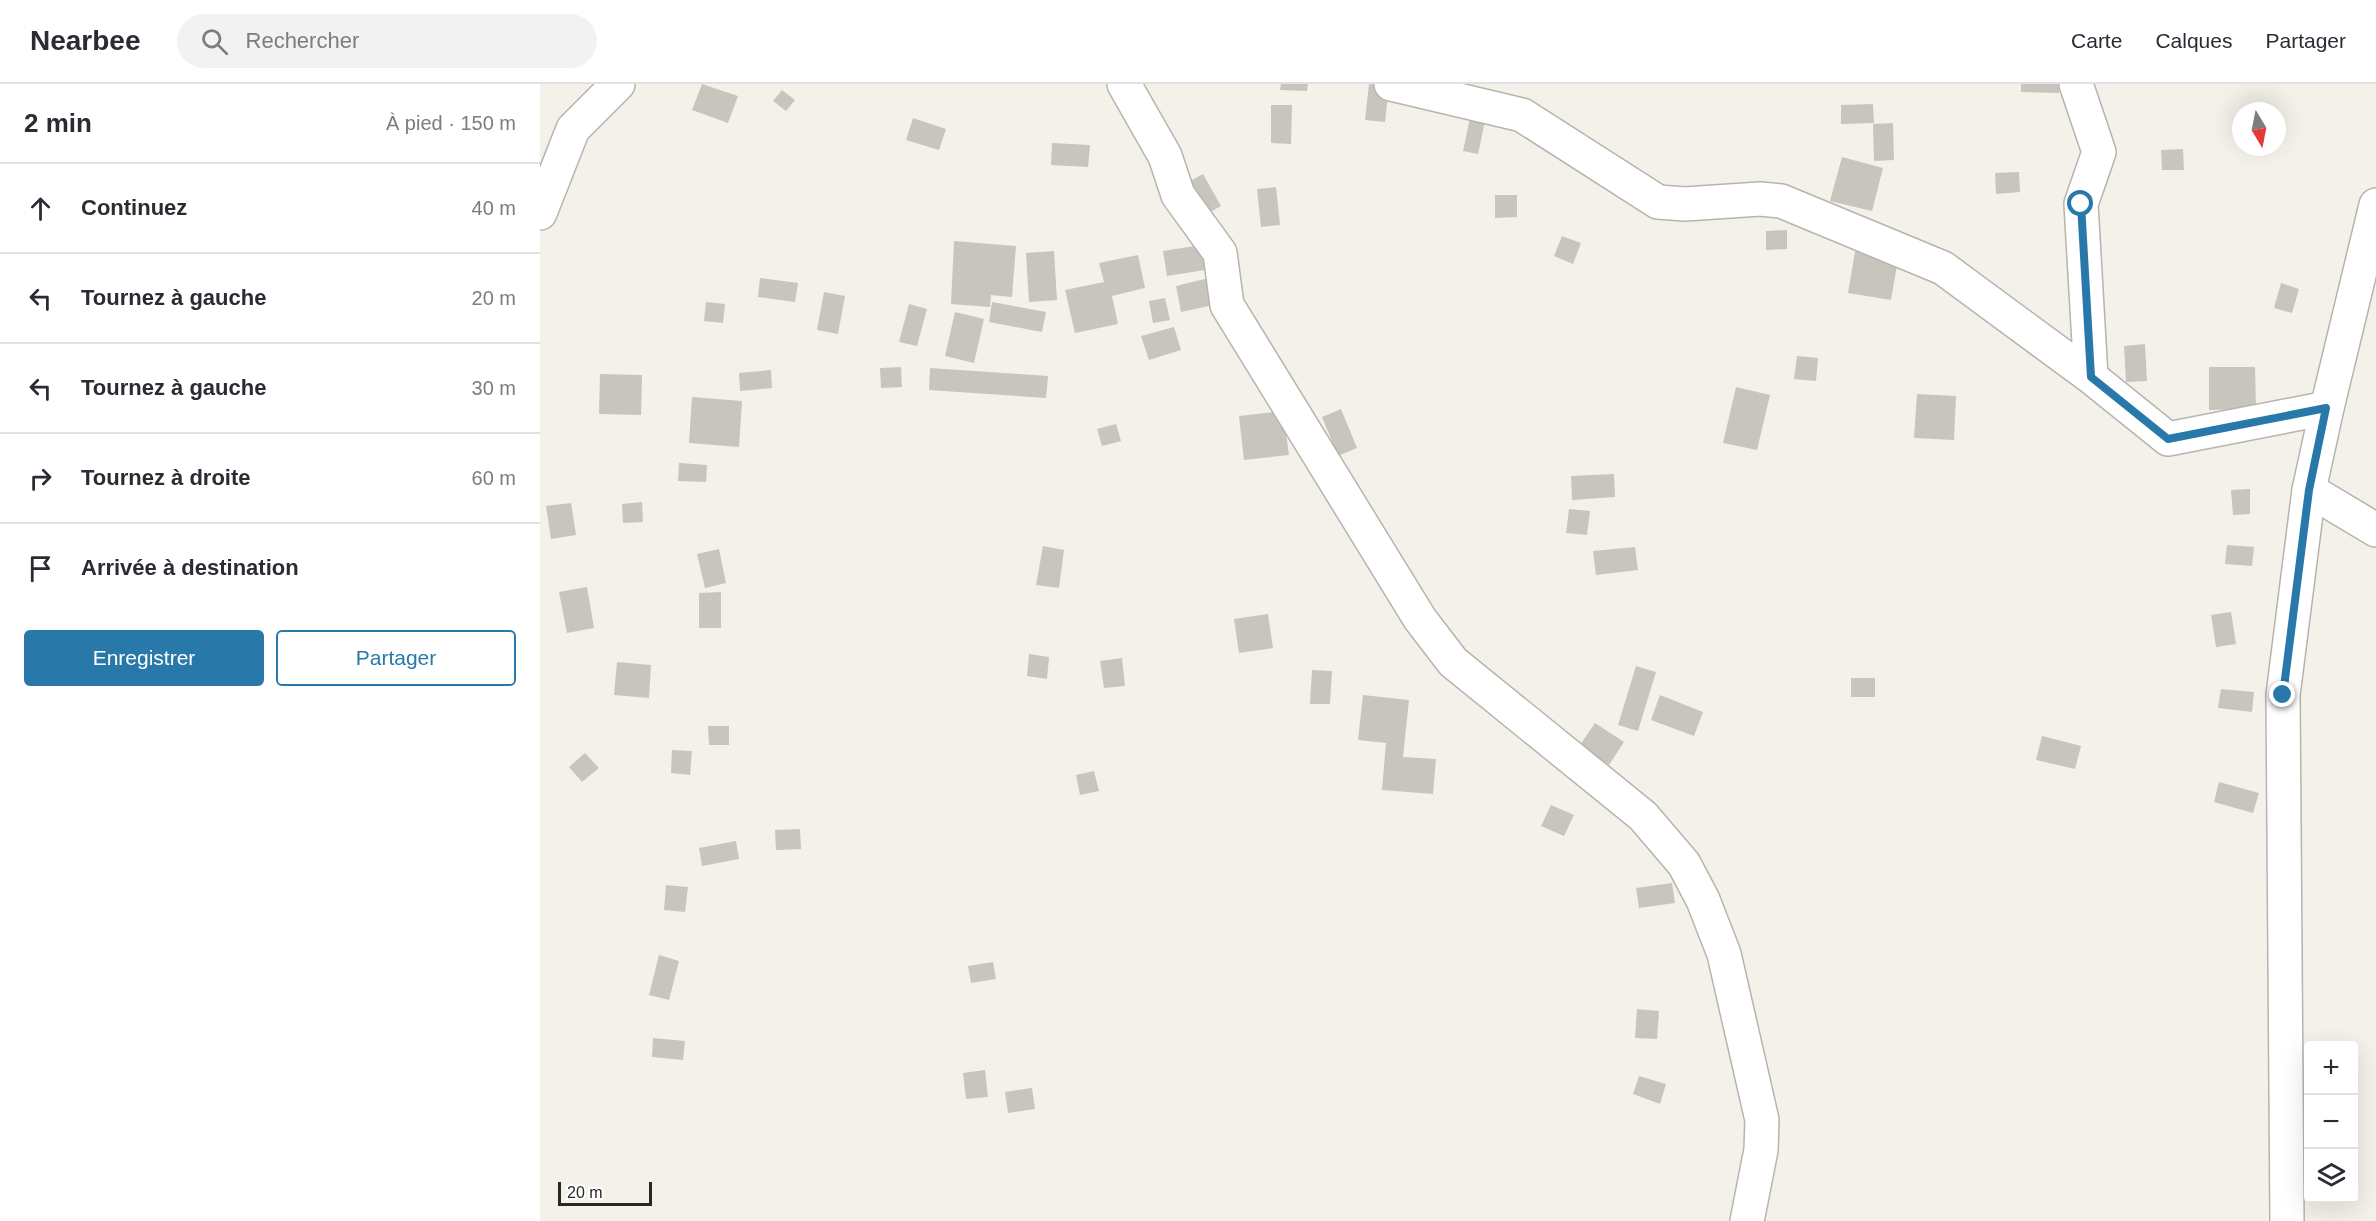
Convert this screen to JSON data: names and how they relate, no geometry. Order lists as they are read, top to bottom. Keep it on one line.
{"scale_bar":"20 m","north":"bottom","page":{"header":"Nearbee","search":"Rechercher","nav":["Carte","Calques","Partager"],"heading":["2 min","À pied · 150 m"],"list":[["Continuez","40 m"],["Tournez à gauche","20 m"],["Tournez à gauche","30 m"],["Tournez à droite","60 m"],"Arrivée à destination"],"buttons":["Enregistrer","Partager"],"map_buttons":["+","−"],"scale":"20 m"}}
